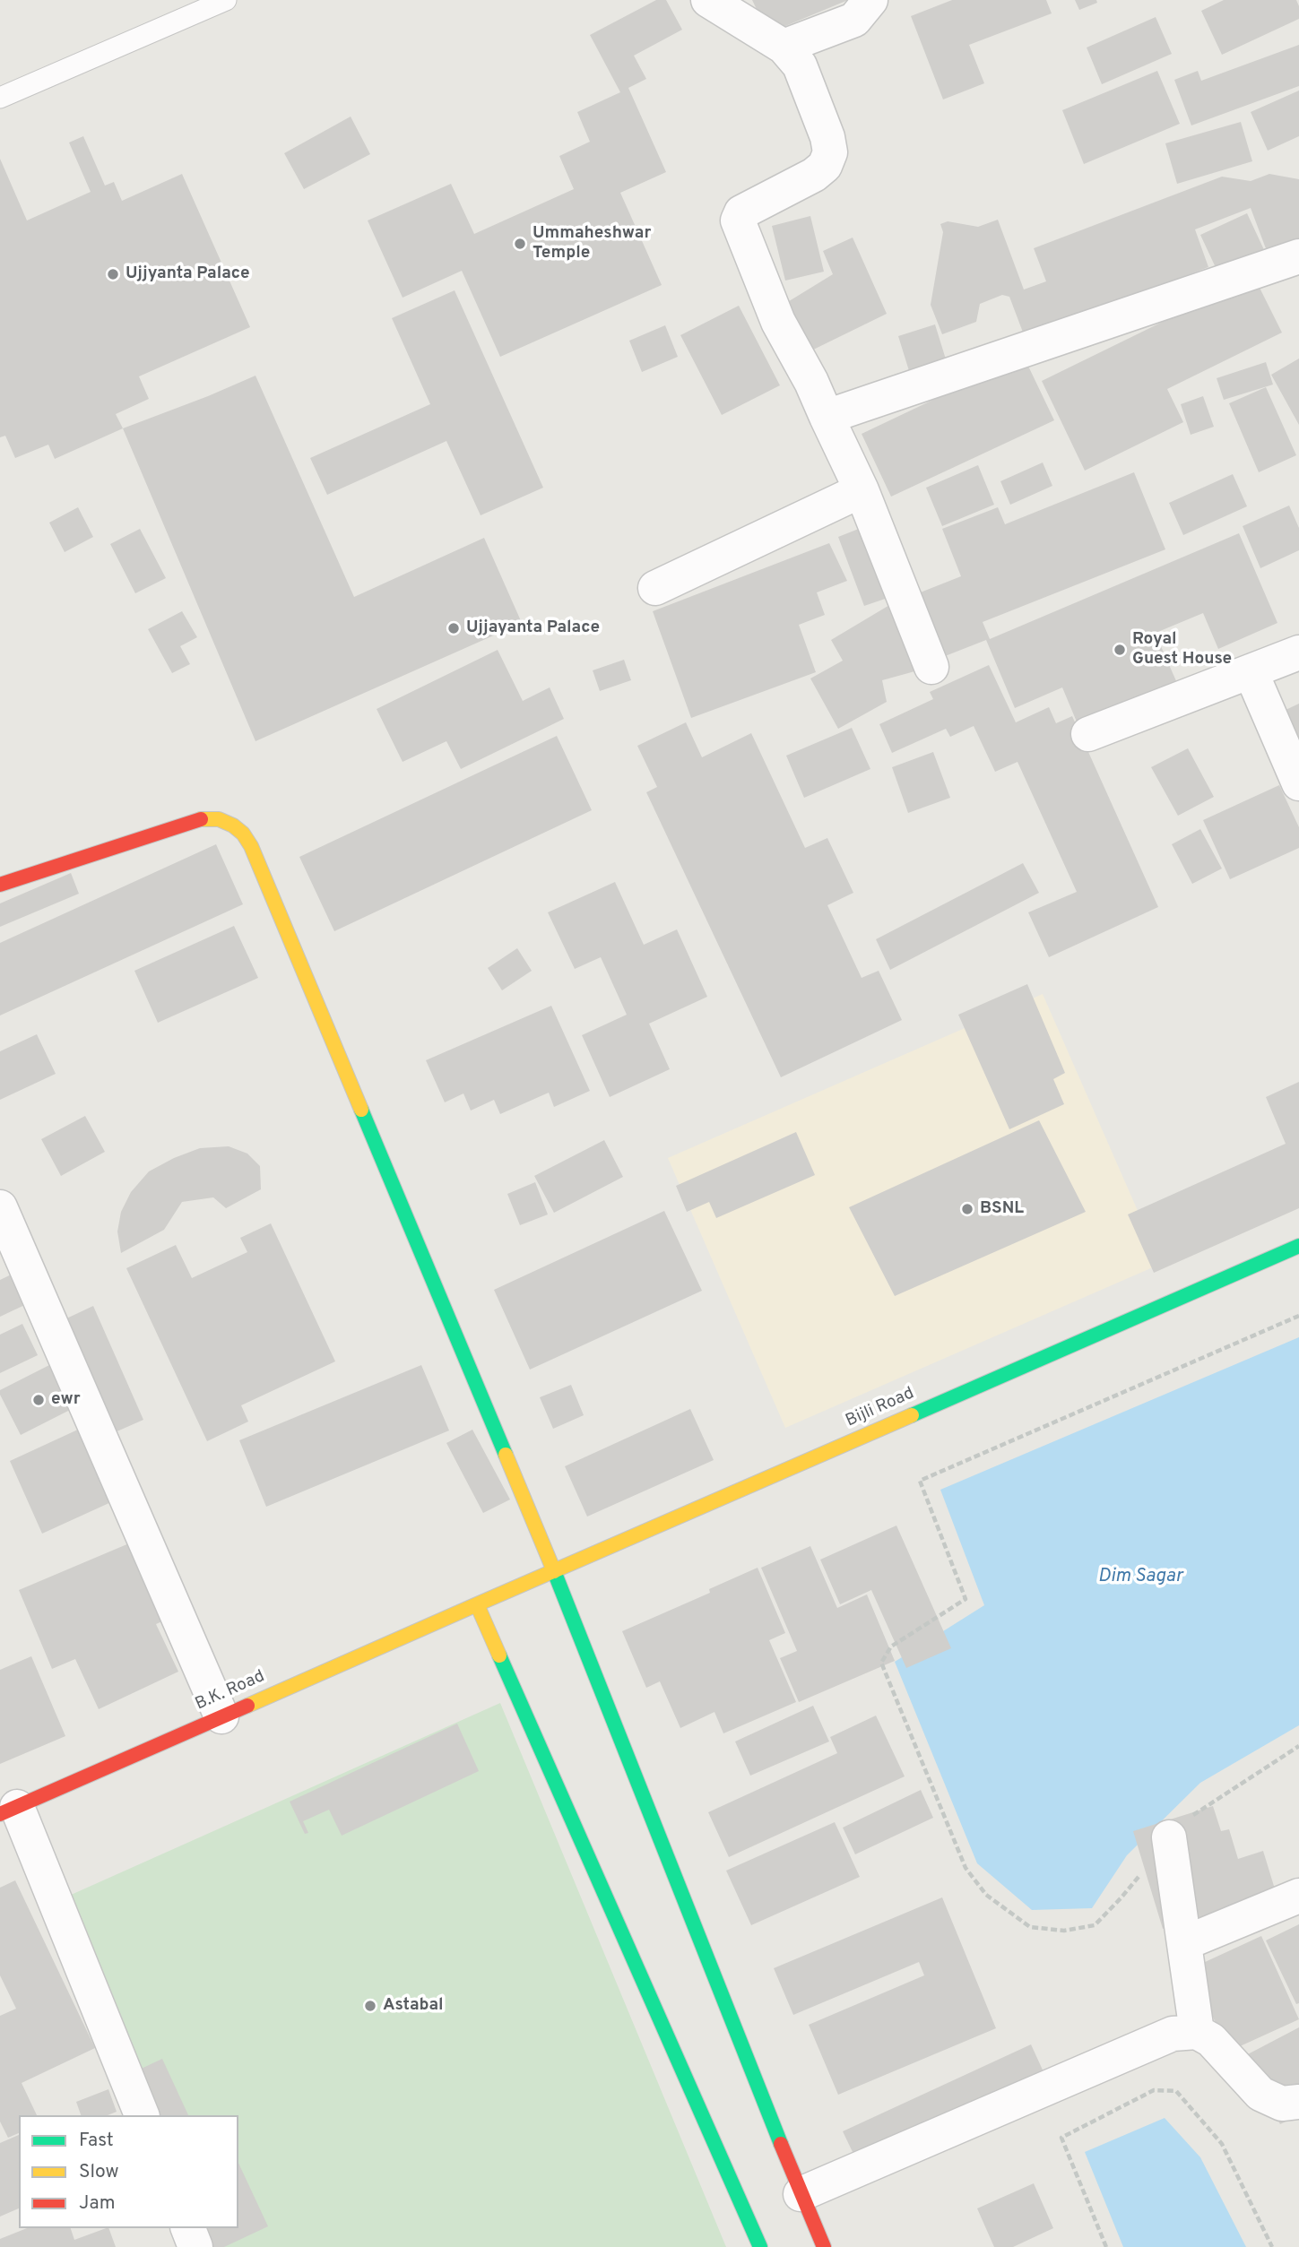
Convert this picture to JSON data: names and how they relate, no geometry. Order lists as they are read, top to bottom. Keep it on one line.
{"streets":{"main road":["Bijli Road","B.K. Road"]},"crossings":[["Bijli Road","B.K. Road"]],"water":["Dim Sagar"],"places":["Ummaheshwar Temple","Ujjyanta Palace","Ujjayanta Palace","Royal Guest House","BSNL","ewr","Astabal"],"legend":["Fast","Slow","Jam"]}
